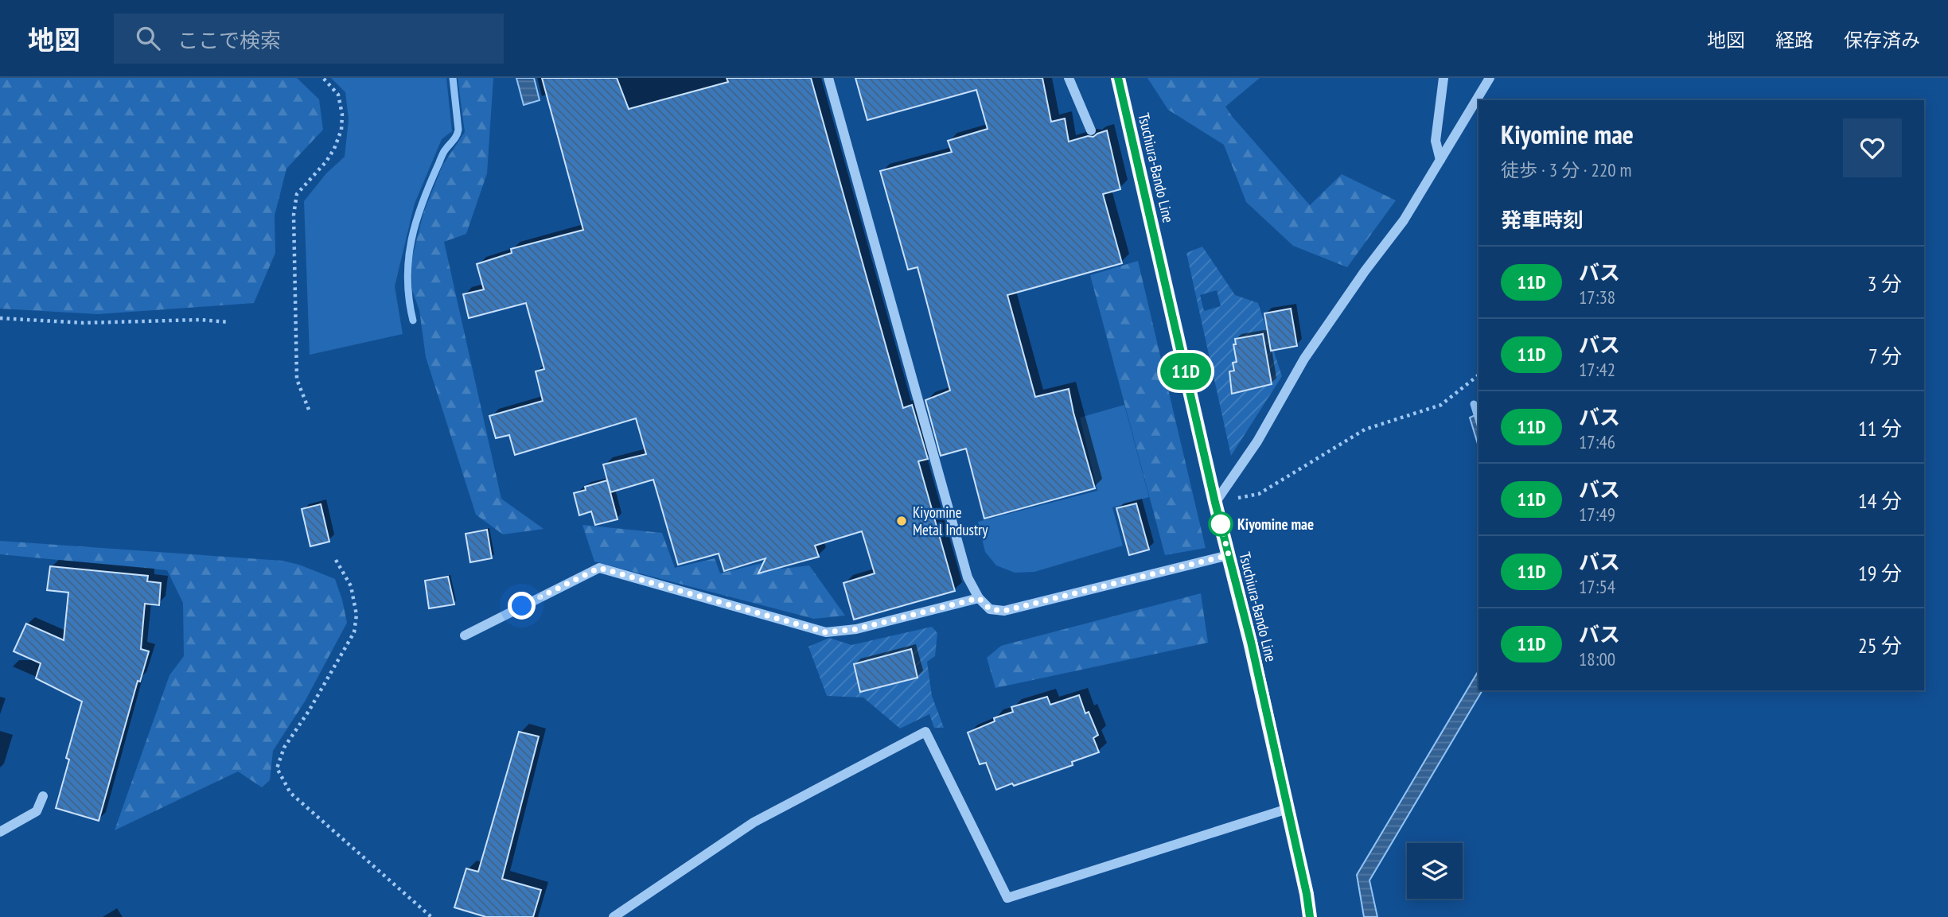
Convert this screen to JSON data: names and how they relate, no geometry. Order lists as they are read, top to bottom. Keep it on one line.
{"streets":{"main road":["Tsuchiura-Bando Line"]},"places":["Kiyomine Metal Industry","Kiyomine mae"],"lines":["bus line 11D"],"page":{"header":"地図","search":"ここで検索","nav":["地図","経路","保存済み"],"on_map":"11D","heading":[["Kiyomine mae","徒歩 · 3 分 · 220 m"],"発車時刻"],"list":[{"mark":"11D","name":"バス","note":"17:38","value":"3 分"},{"mark":"11D","name":"バス","note":"17:42","value":"7 分"},{"mark":"11D","name":"バス","note":"17:46","value":"11 分"},{"mark":"11D","name":"バス","note":"17:49","value":"14 分"},{"mark":"11D","name":"バス","note":"17:54","value":"19 分"},{"mark":"11D","name":"バス","note":"18:00","value":"25 分"}]}}
